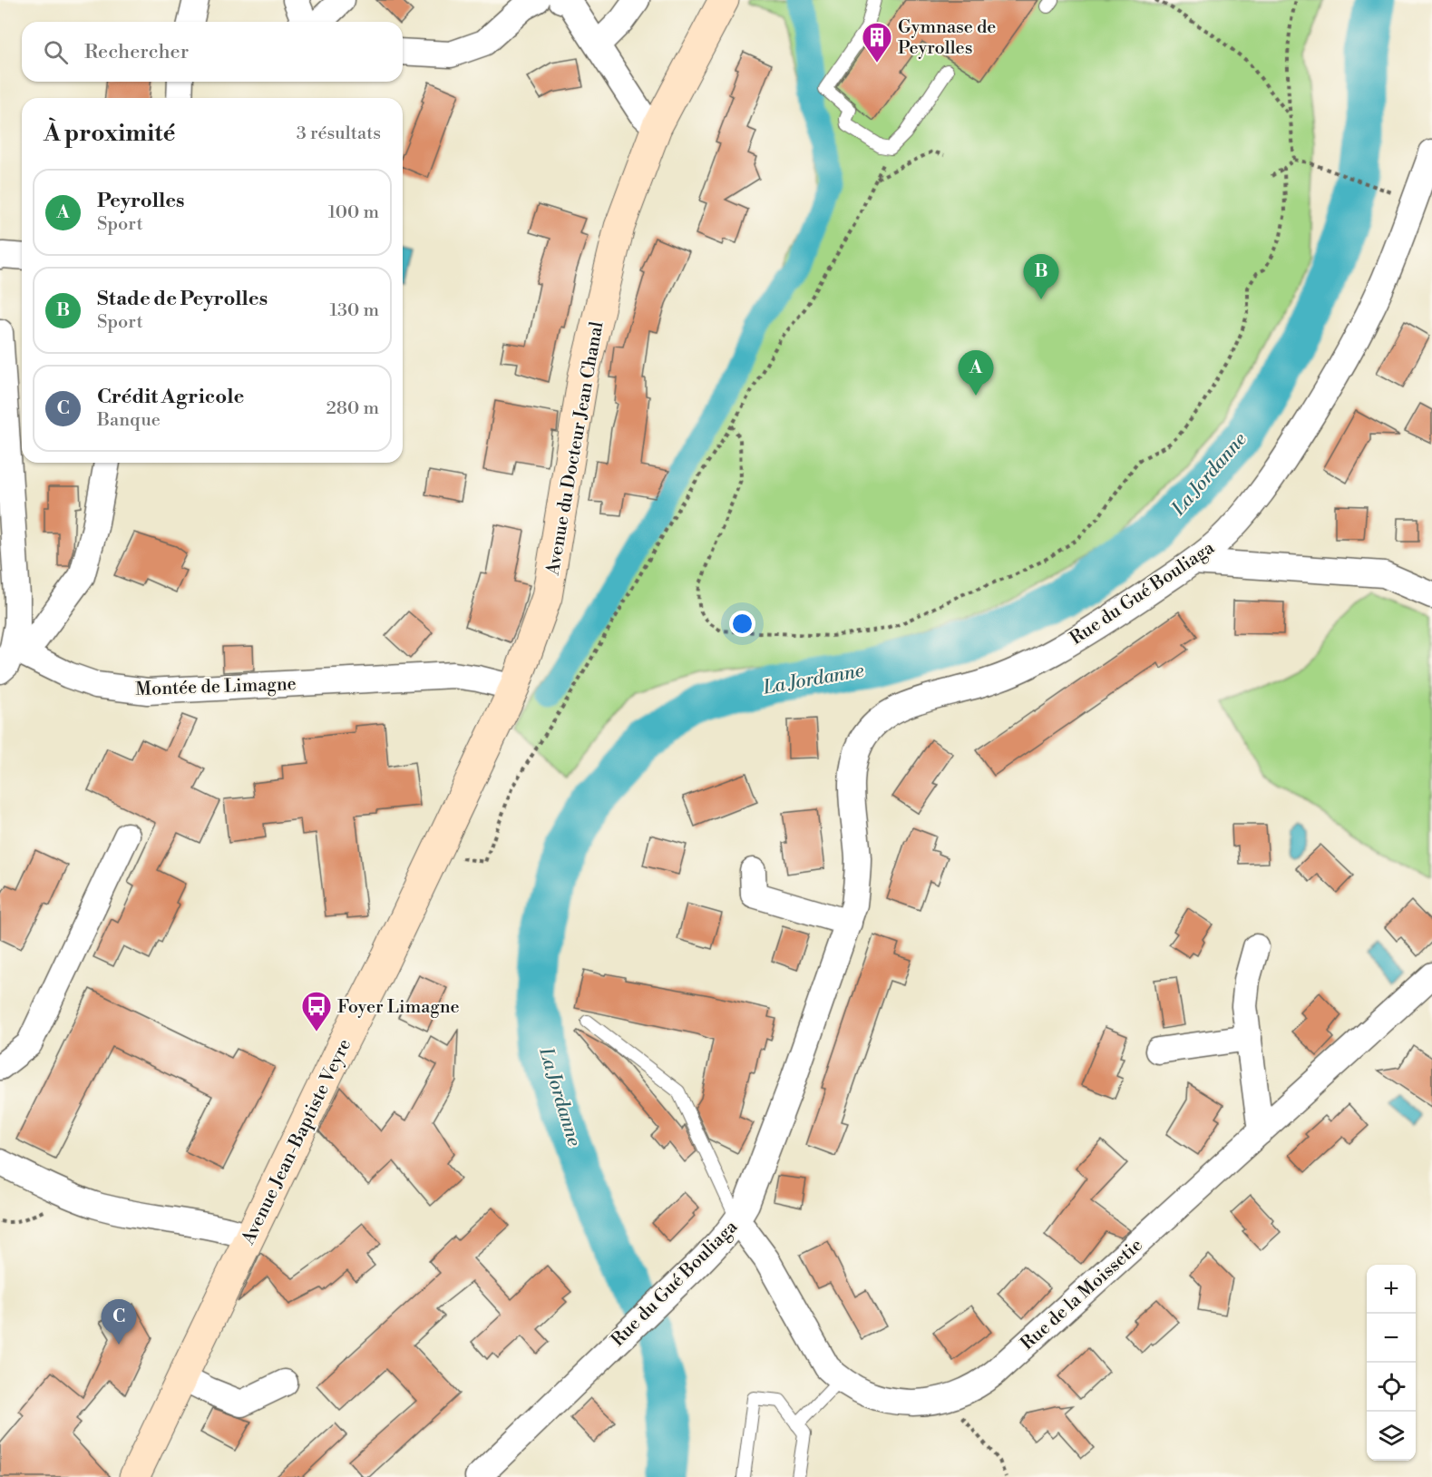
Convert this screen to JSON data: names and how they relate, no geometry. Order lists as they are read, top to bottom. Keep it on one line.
{"streets":{"main road":["Avenue du Docteur Jean Chanal","Avenue Jean-Baptiste Veyre"],"street":["Rue du Gué Bouliaga","Montée de Limagne","Rue de la Moissetie"]},"crossings":[["Avenue du Docteur Jean Chanal","Montée de Limagne"],["Avenue du Docteur Jean Chanal","Avenue Jean-Baptiste Veyre"],["Rue du Gué Bouliaga","Rue de la Moissetie"],["Montée de Limagne","Avenue Jean-Baptiste Veyre"]],"water":["La Jordanne"],"places":{"building":["Gymnase de Peyrolles"],"bus stop":["Foyer Limagne"]},"page":{"search":"Rechercher","heading":["À proximité","3 résultats"],"list":[{"mark":"A","name":"Peyrolles","note":"Sport","value":"100 m"},{"mark":"B","name":"Stade de Peyrolles","note":"Sport","value":"130 m"},{"mark":"C","name":"Crédit Agricole","note":"Banque","value":"280 m"}],"pins":["B","A","C"],"map_buttons":["+","−"]}}
